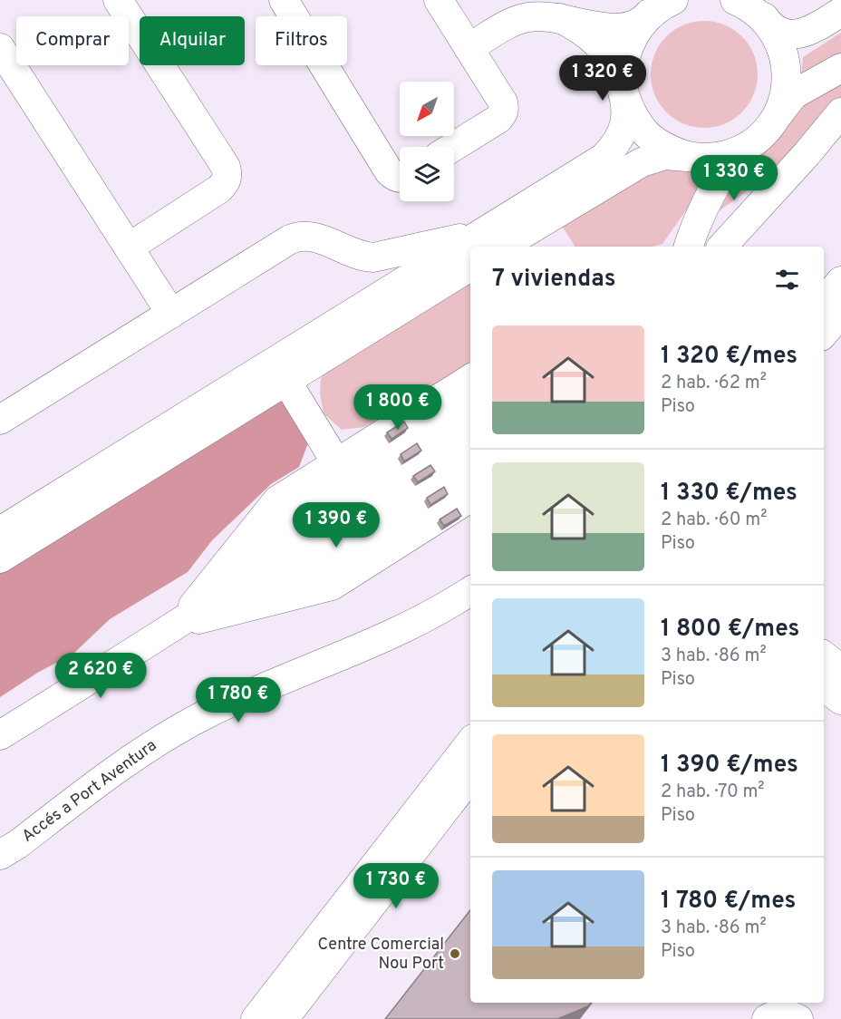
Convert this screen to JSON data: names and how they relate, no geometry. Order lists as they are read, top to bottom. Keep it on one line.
{"streets":{"street":["Accés a Port Aventura"]},"places":["Centre Comercial Nou Port"],"north":"bottom left","page":{"chip":["Comprar","Alquilar","Filtros"],"price":["1 320 €","1 330 €","1 800 €","1 390 €","2 620 €","1 780 €","1 730 €"],"heading":"7 viviendas","list":[{"name":"1 320 €/mes","note":"2 hab. · 62 m² · Piso"},{"name":"1 330 €/mes","note":"2 hab. · 60 m² · Piso"},{"name":"1 800 €/mes","note":"3 hab. · 86 m² · Piso"},{"name":"1 390 €/mes","note":"2 hab. · 70 m² · Piso"},{"name":"1 780 €/mes","note":"3 hab. · 86 m² · Piso"}]}}
